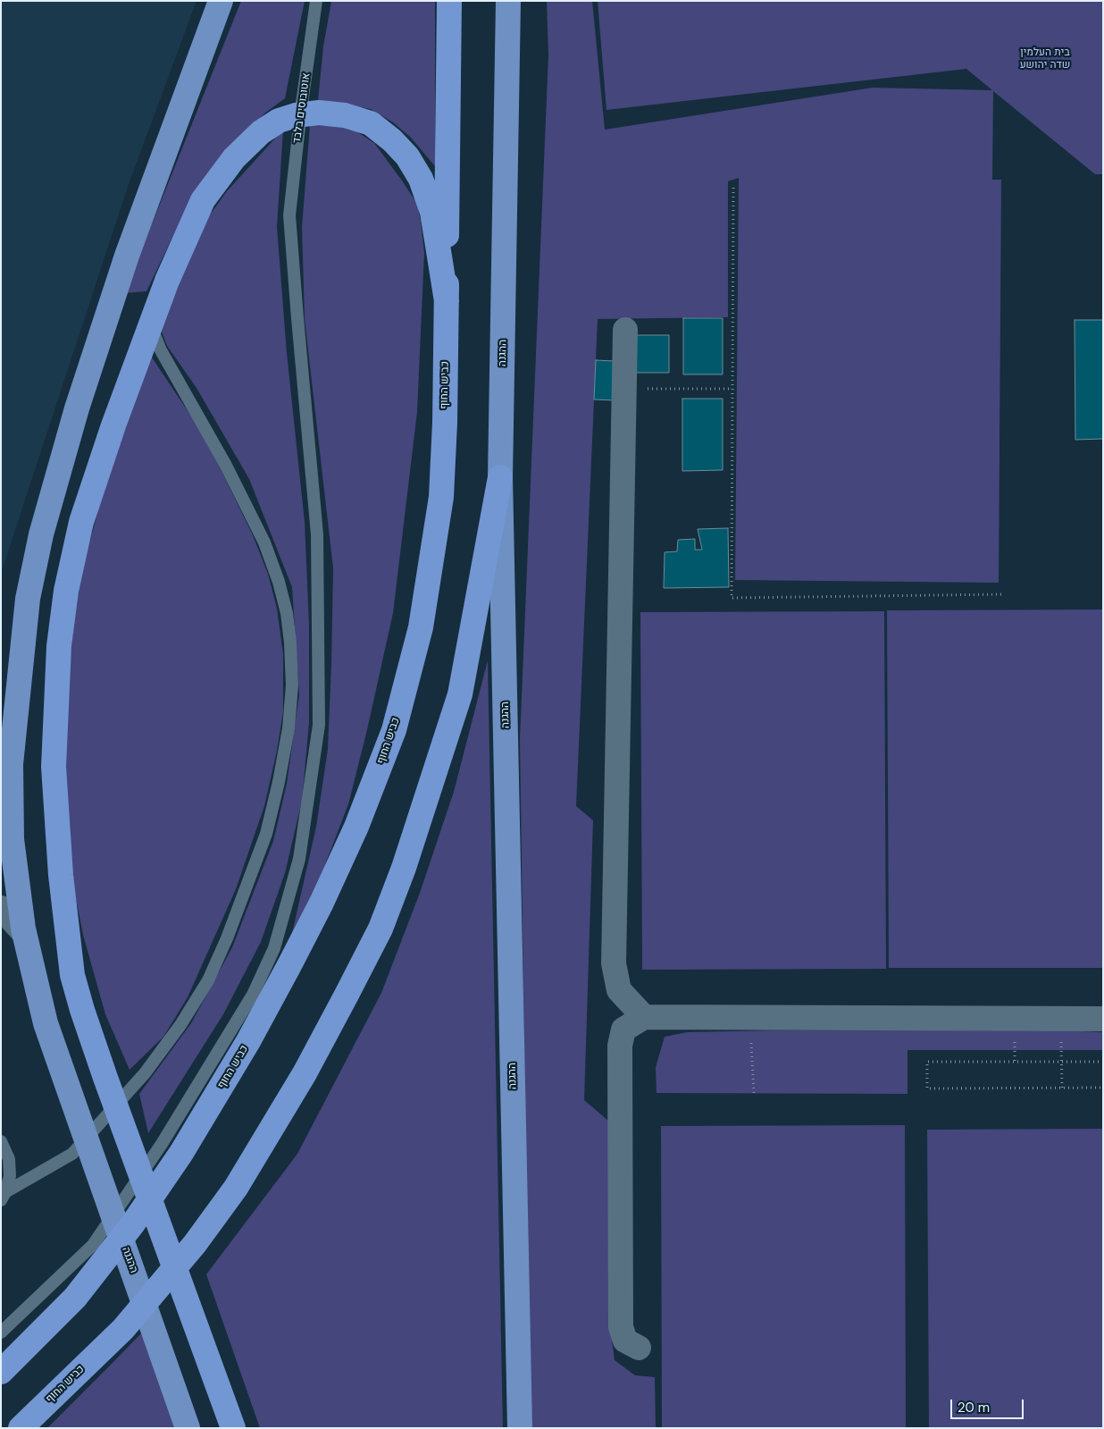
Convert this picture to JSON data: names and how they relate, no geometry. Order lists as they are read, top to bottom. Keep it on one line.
{"streets":{"highway":["ההגנה","כביש החוף"],"lane":["אוטובוסים בלבד"]},"crossings":[["ההגנה","כביש החוף"]],"parks":["בית העלמין שדה יהושע"],"scale_bar":"20 m"}
